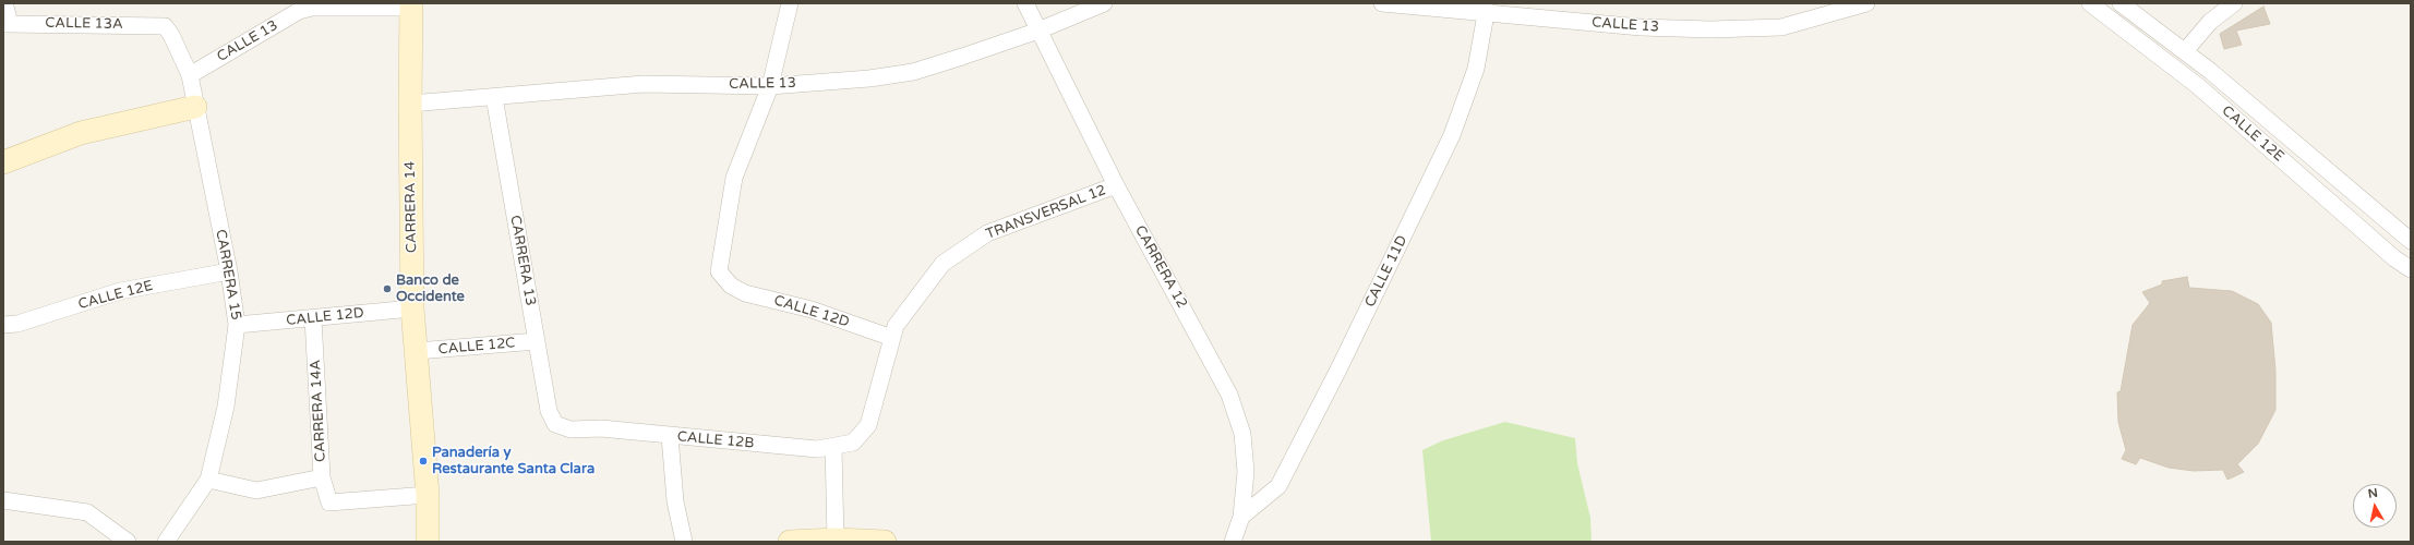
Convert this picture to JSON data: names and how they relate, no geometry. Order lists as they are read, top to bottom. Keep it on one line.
{"streets":{"street":["CALLE 13A","CALLE 13","CALLE 12E","CARRERA 14","TRANSVERSAL 12","CARRERA 13","CARRERA 12","CALLE 11D","CARRERA 15","CALLE 12D","CALLE 12C","CARRERA 14A","CALLE 12B"]},"crossings":[["CALLE 13A","CARRERA 15"],["CALLE 13","CARRERA 14"],["CALLE 13","CARRERA 13"],["CALLE 13","CARRERA 12"],["CALLE 13","CALLE 11D"],["CALLE 13","CARRERA 15"],["CALLE 13","CALLE 12D"],["CALLE 12E","CARRERA 15"],["CARRERA 14","CALLE 12D"],["CARRERA 14","CALLE 12C"],["CARRERA 14","CARRERA 14A"],["TRANSVERSAL 12","CARRERA 12"],["TRANSVERSAL 12","CALLE 12D"],["TRANSVERSAL 12","CALLE 12B"],["CARRERA 13","CALLE 12C"],["CARRERA 13","CALLE 12B"],["CARRERA 12","CALLE 11D"],["CARRERA 15","CALLE 12D"],["CALLE 12D","CARRERA 14A"]],"places":["Banco de Occidente","Panadería y Restaurante Santa Clara"],"north":"top"}
